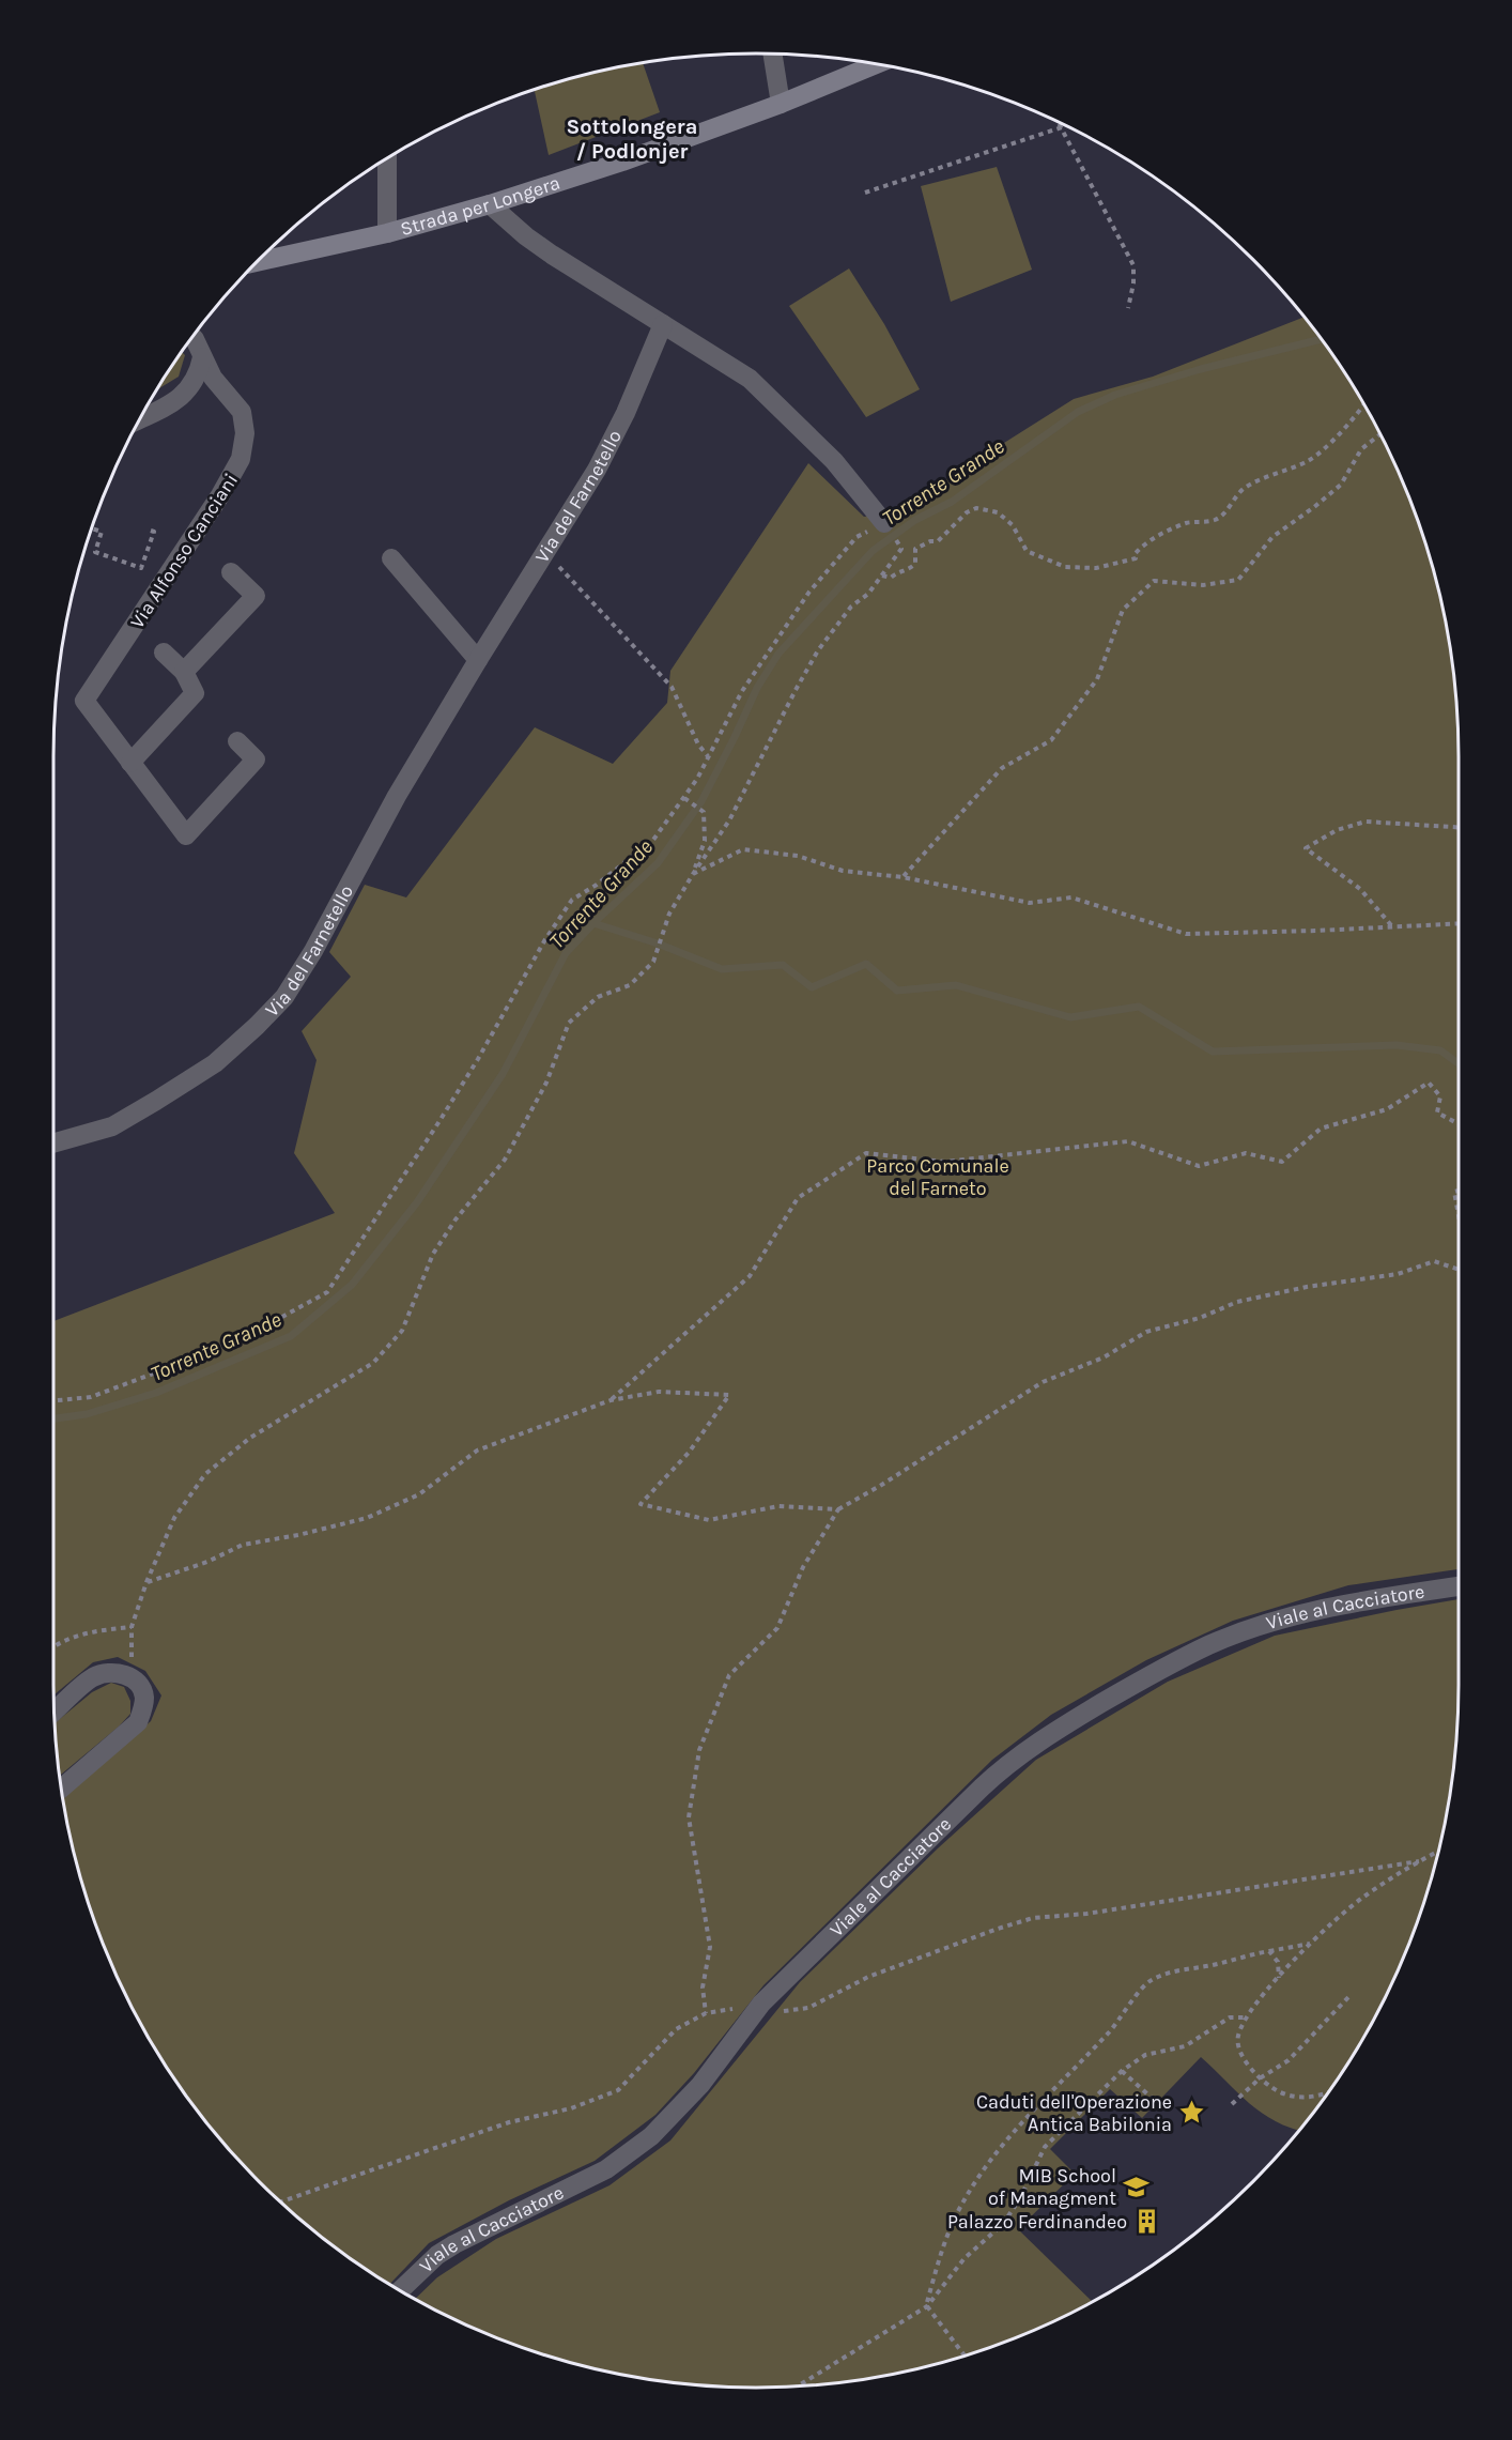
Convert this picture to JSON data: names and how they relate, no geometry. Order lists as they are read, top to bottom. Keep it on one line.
{"streets":{"street":["Strada per Longera","Via del Farnetello","Via Alfonso Canciani","Viale al Cacciatore"]},"districts":["Sottolongera / Podlonjer"],"water":["Torrente Grande"],"parks":["Parco Comunale del Farneto"],"places":{"place":["Caduti dell'Operazione Antica Babilonia"],"school or university":["MIB School of Managment"],"building":["Palazzo Ferdinandeo"]}}
